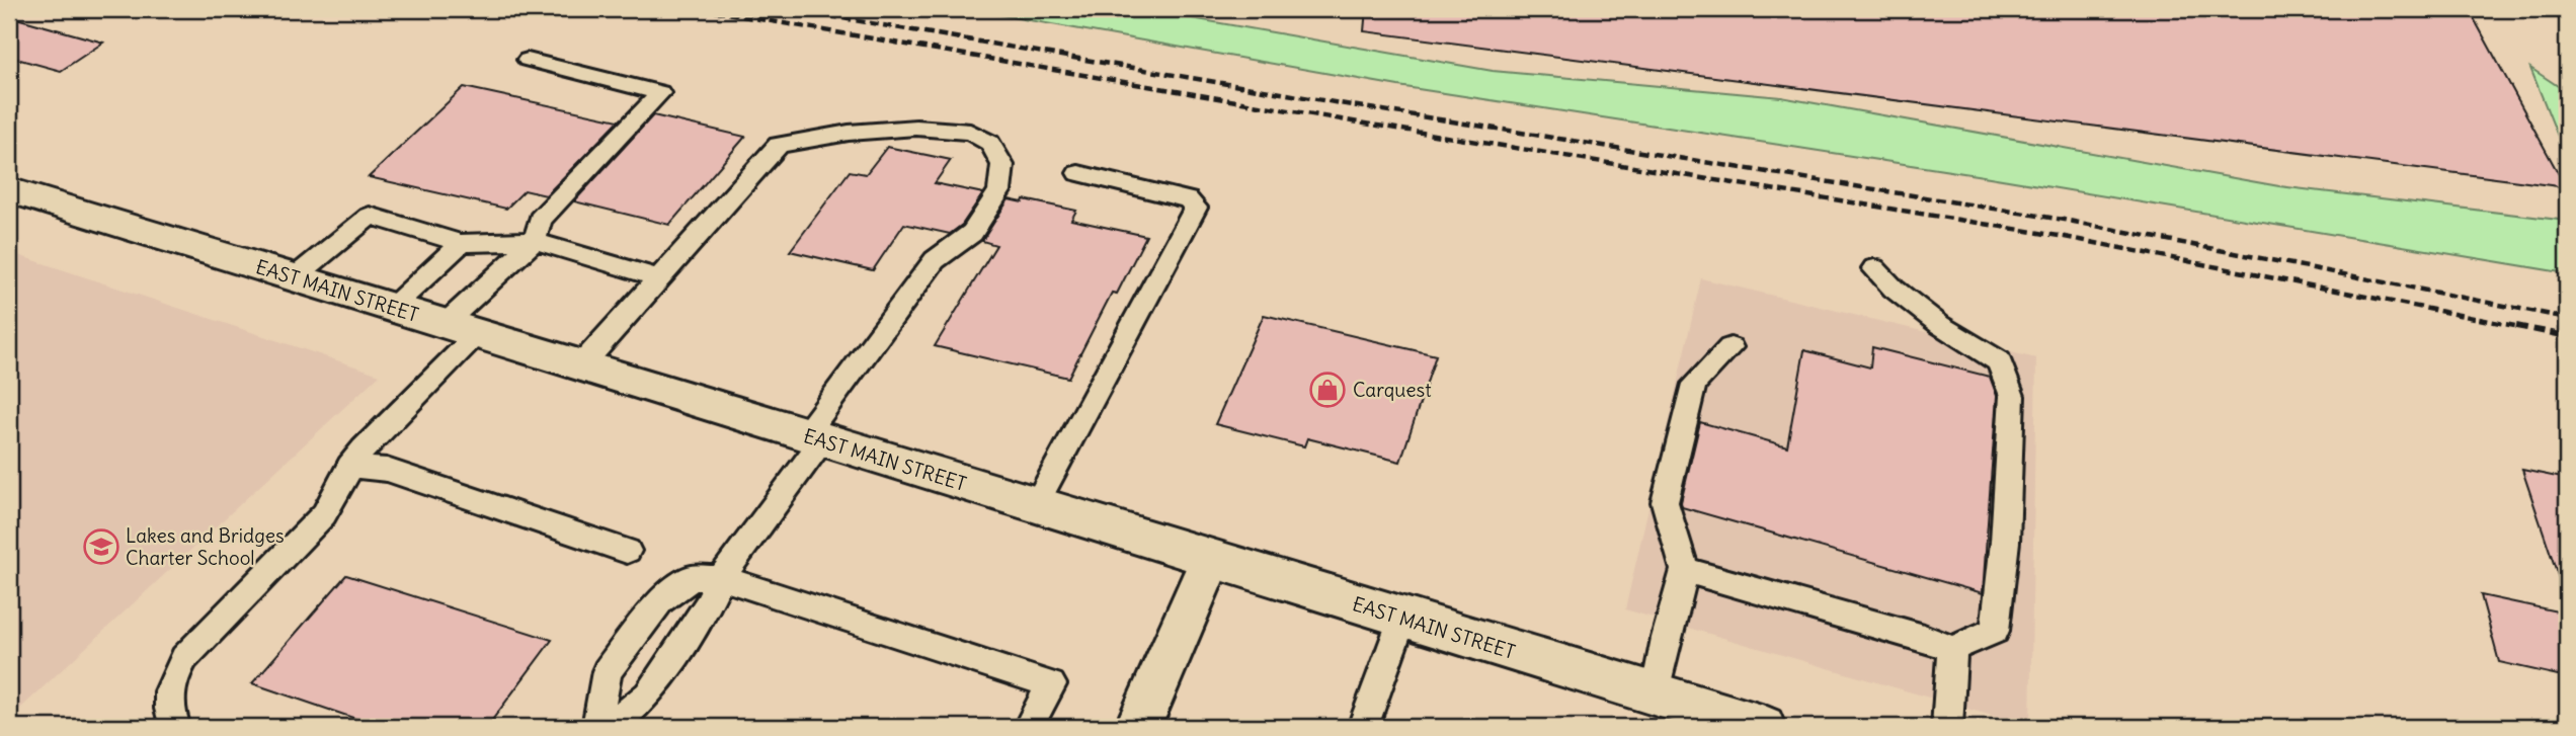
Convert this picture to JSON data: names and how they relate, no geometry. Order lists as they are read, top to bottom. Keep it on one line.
{"streets":{"main road":["EAST MAIN STREET"]},"places":{"shop":["Carquest"],"school or university":["Lakes and Bridges Charter School"]}}
